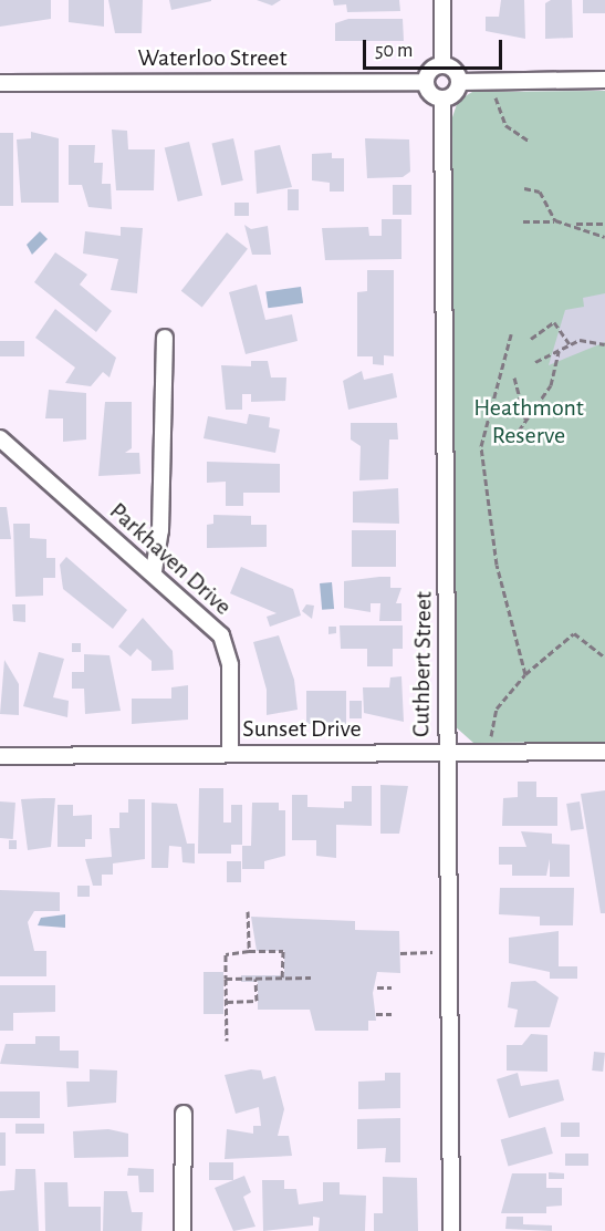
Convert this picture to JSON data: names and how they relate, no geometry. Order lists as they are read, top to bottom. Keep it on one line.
{"streets":{"street":["Waterloo Street","Parkhaven Drive","Cuthbert Street","Sunset Drive"]},"crossings":[["Waterloo Street","Cuthbert Street"],["Parkhaven Drive","Sunset Drive"],["Cuthbert Street","Sunset Drive"]],"parks":["Heathmont Reserve"],"scale_bar":"50 m"}
